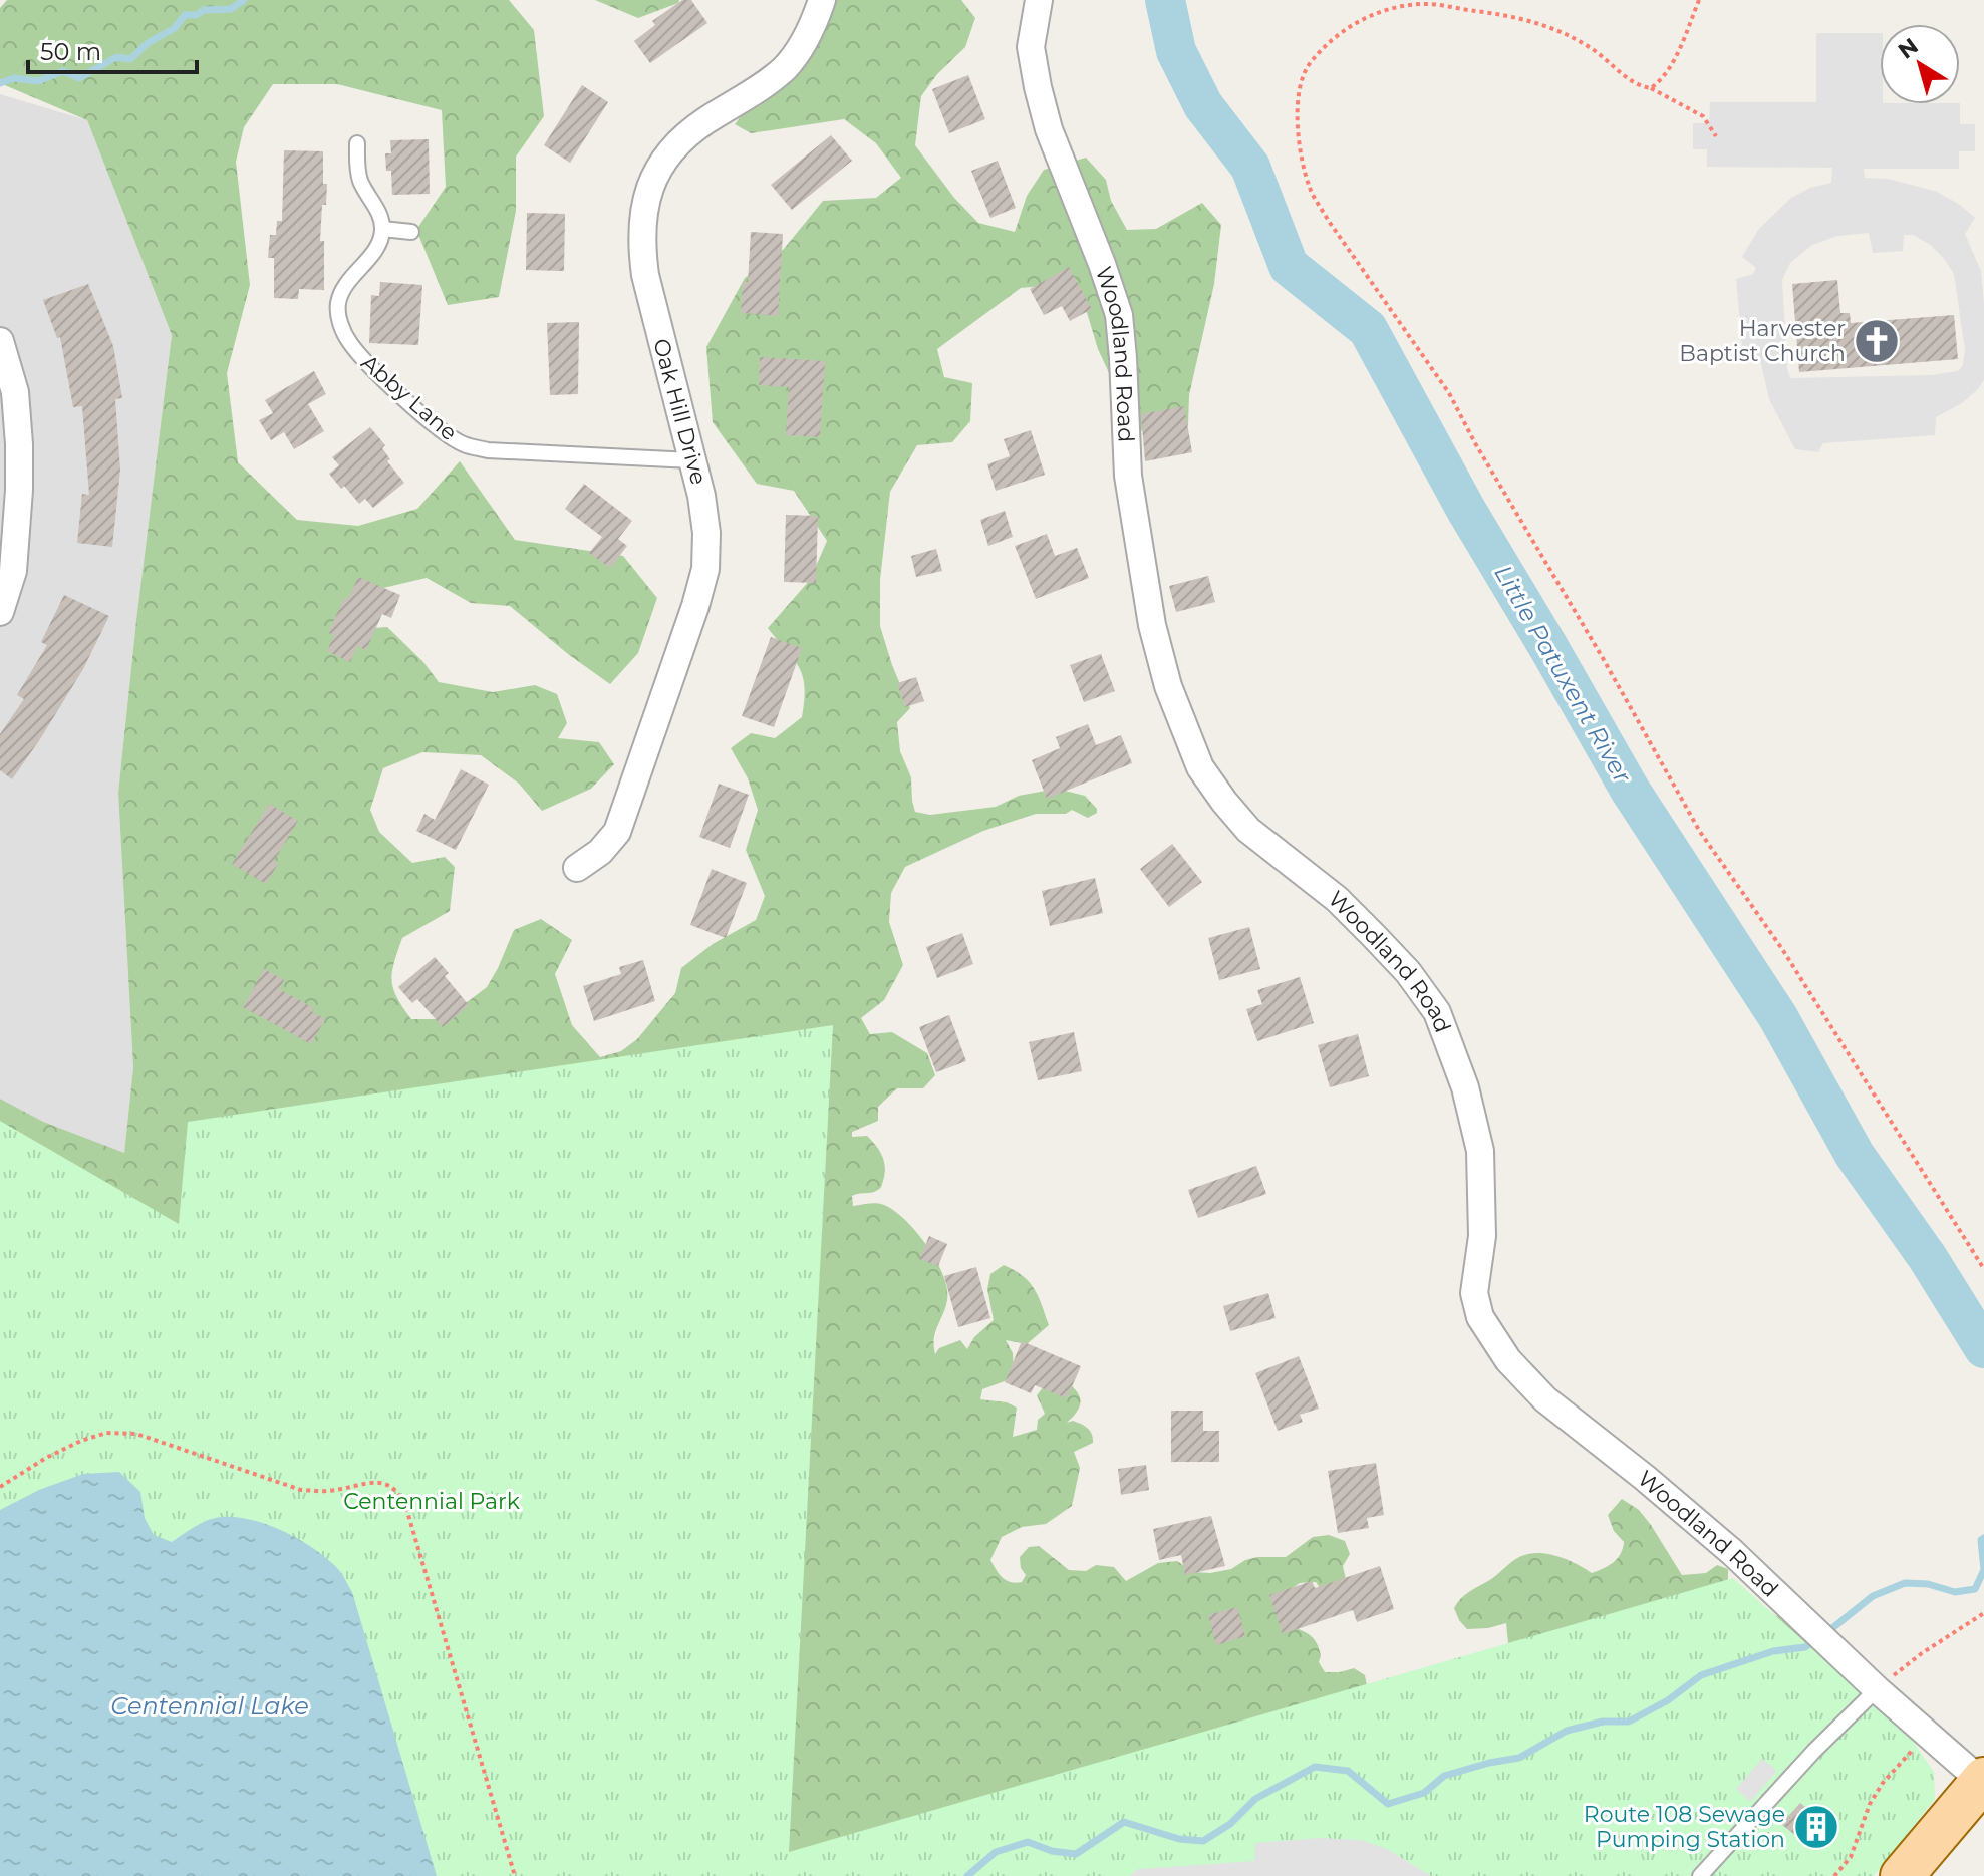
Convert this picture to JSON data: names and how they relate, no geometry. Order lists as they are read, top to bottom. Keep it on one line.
{"streets":{"street":["Woodland Road","Oak Hill Drive"],"lane":["Abby Lane"]},"crossings":[["Abby Lane","Oak Hill Drive"]],"water":["Little Patuxent River","Centennial Lake"],"parks":["Centennial Park"],"places":{"church":["Harvester Baptist Church"],"building":["Route 108 Sewage Pumping Station"]},"scale_bar":"50 m","north":"top left"}
